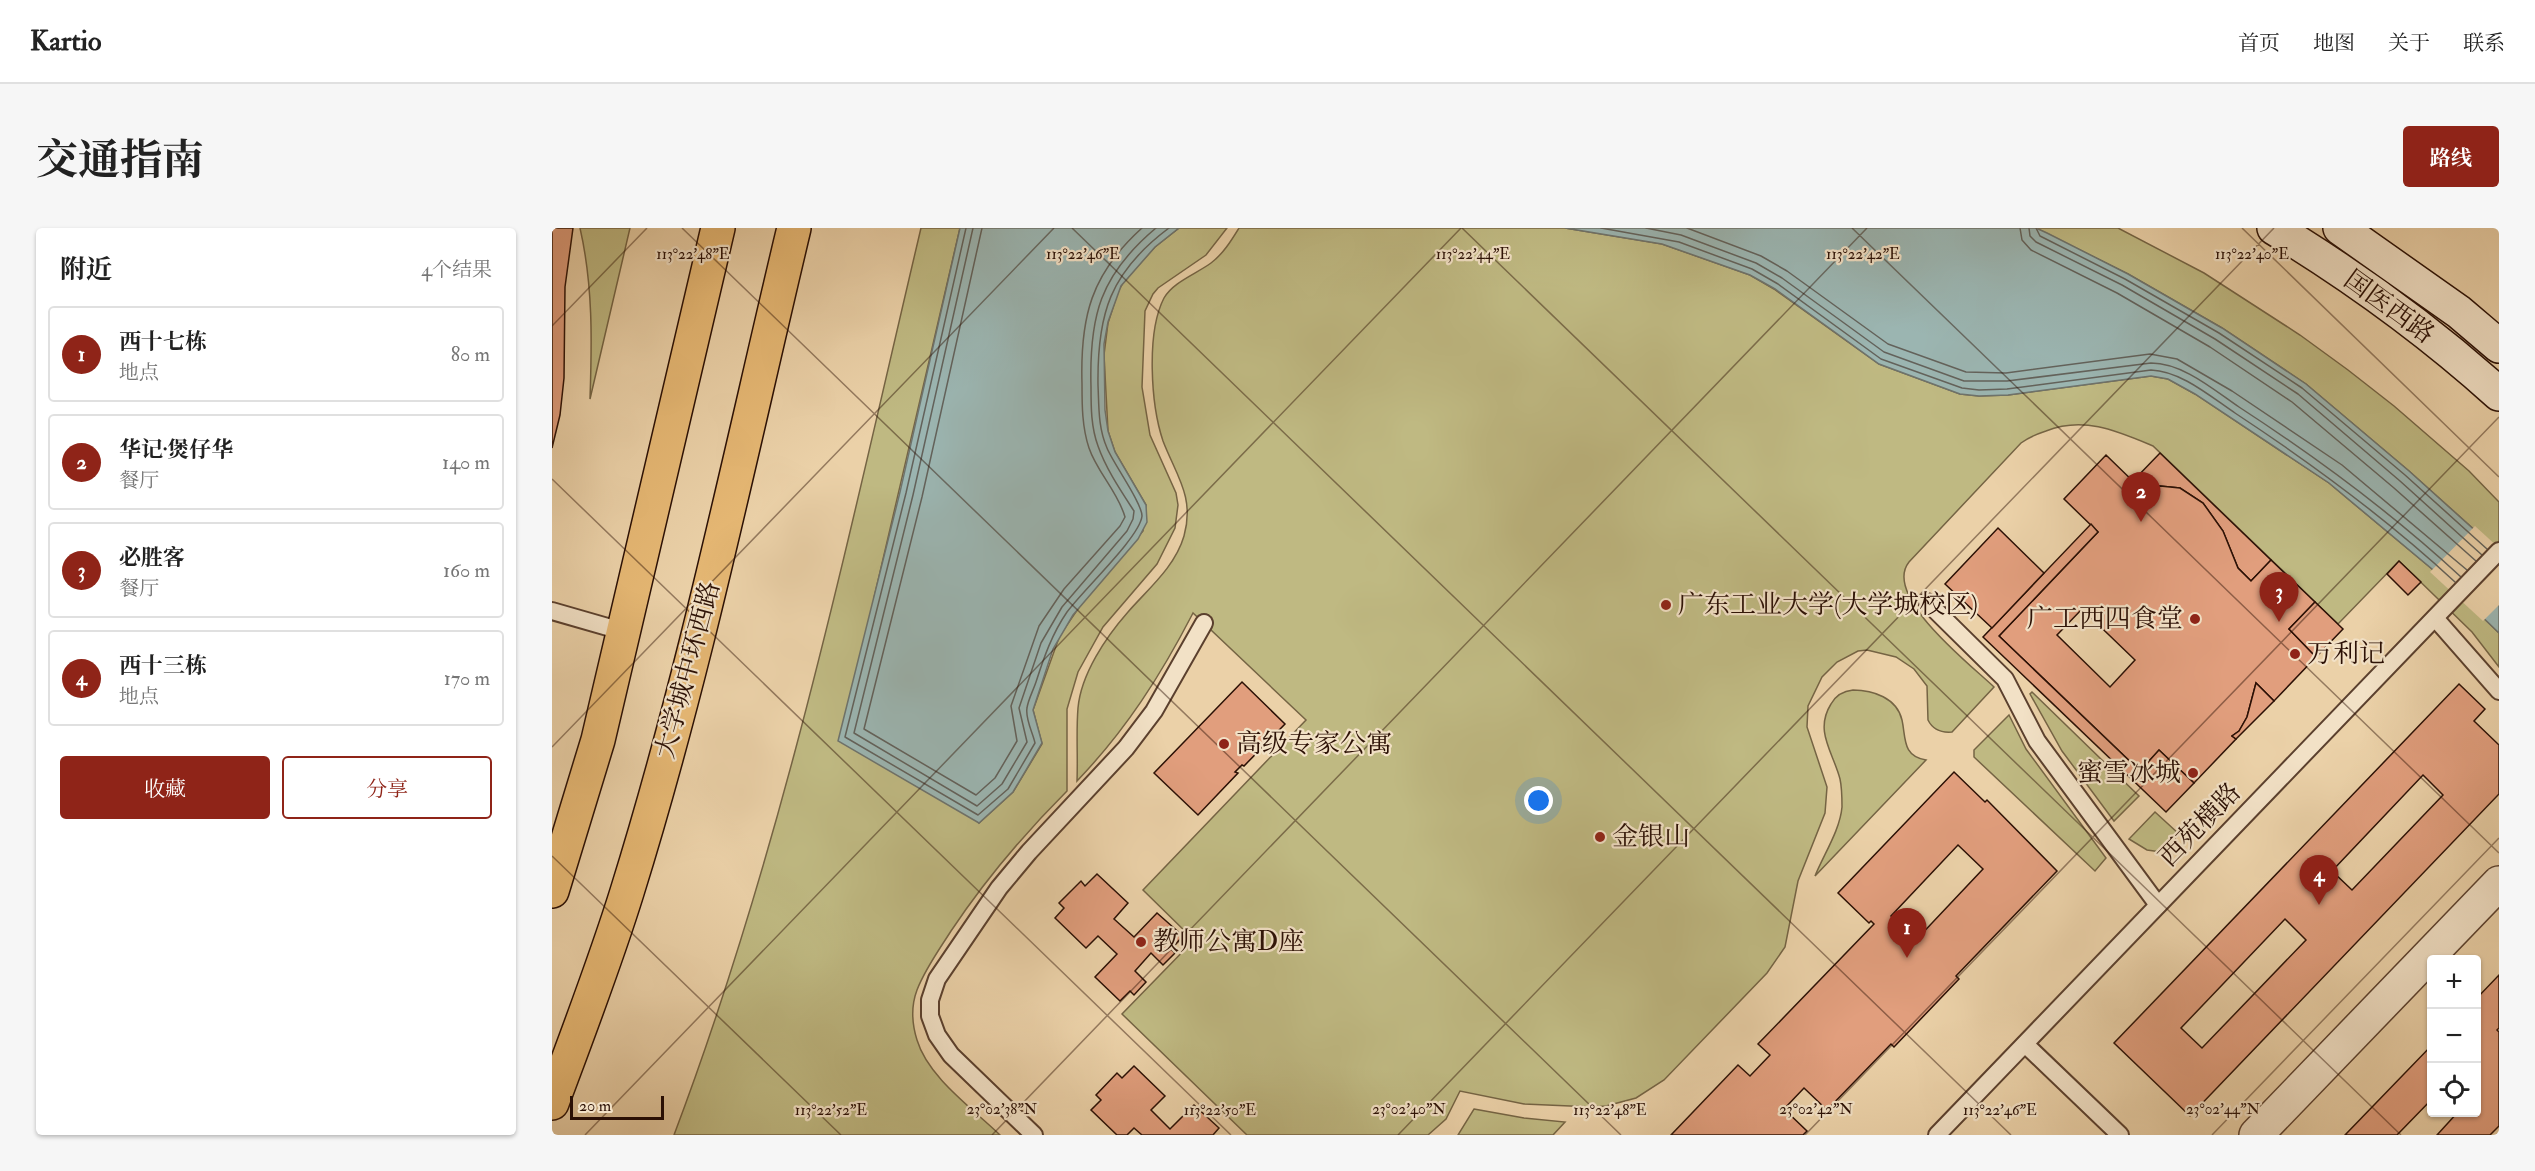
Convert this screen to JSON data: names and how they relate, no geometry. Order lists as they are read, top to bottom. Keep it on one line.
{"streets":{"main road":["国医西路","大学城中环西路"],"lane":["西苑横路"]},"places":["广东工业大学(大学城校区)","广工西四食堂","万利记","高级专家公寓","蜜雪冰城","金银山","教师公寓D座"],"scale_bar":"20 m","page":{"header":"Kartio","nav":["首页","地图","关于","联系"],"title":"交通指南","buttons":["路线",["收藏","分享"]],"heading":["附近","4个结果"],"list":[{"mark":"1","name":"西十七栋","note":"地点","value":"80 m"},{"mark":"2","name":"华记·煲仔华","note":"餐厅","value":"140 m"},{"mark":"3","name":"必胜客","note":"餐厅","value":"160 m"},{"mark":"4","name":"西十三栋","note":"地点","value":"170 m"}],"pins":["2","3","4","1"],"map_buttons":["+","−"],"scale":"20 m"},"coordinates":["113°22'48\"E","113°22'46\"E","113°22'44\"E","113°22'42\"E","113°22'40\"E","23°02'38\"N","23°02'40\"N","23°02'42\"N","23°02'44\"N","113°22'52\"E","113°22'50\"E"]}
